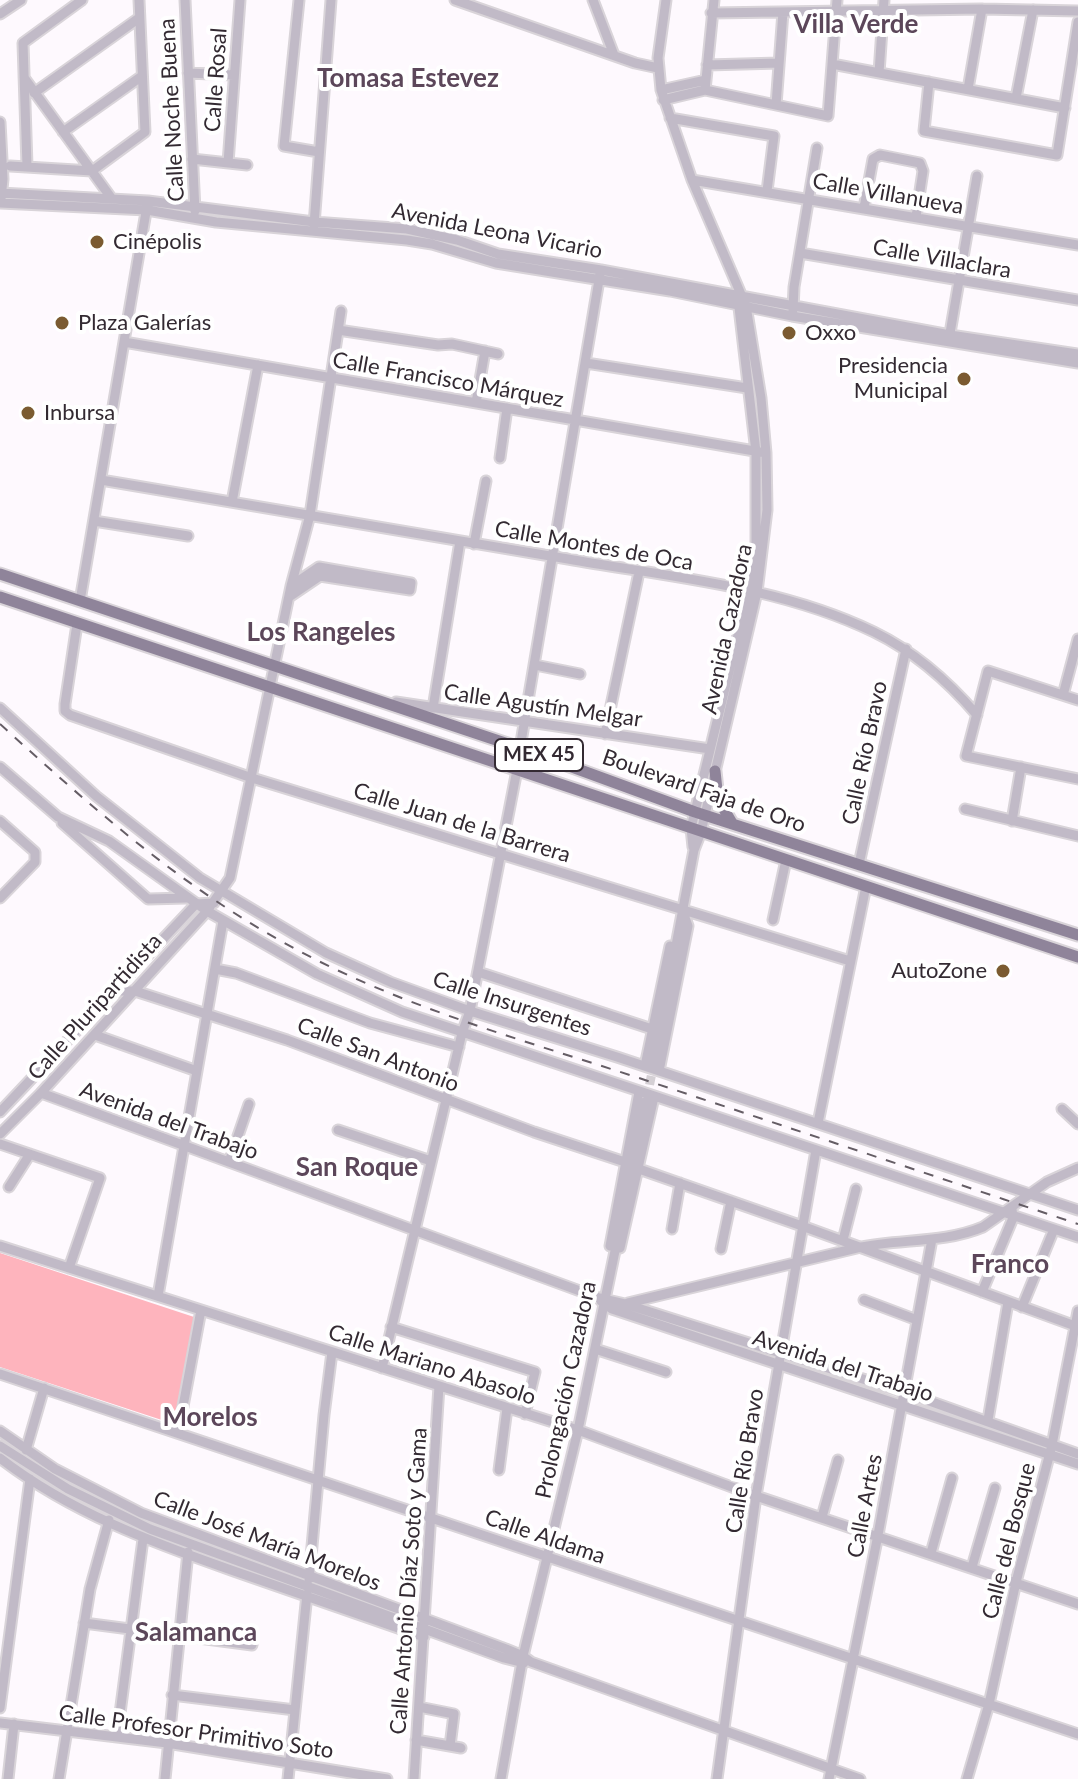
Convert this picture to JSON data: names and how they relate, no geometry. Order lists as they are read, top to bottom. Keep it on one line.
{"streets":{"main road":["MEX 45","Boulevard Faja de Oro"],"street":["Calle Rosal","Calle Noche Buena","Calle Villanueva","Avenida Leona Vicario","Calle Villaclara","Calle Francisco Márquez","Calle Montes de Oca","Avenida Cazadora","Calle Agustín Melgar","Calle Río Bravo","Calle Juan de la Barrera","Calle Insurgentes","Calle Pluripartidista","Calle San Antonio","Avenida del Trabajo","Calle Mariano Abasolo","Prolongación Cazadora","Calle Artes","Calle Aldama","Calle José María Morelos","Calle del Bosque","Calle Antonio Díaz Soto y Gama","Calle Profesor Primitivo Soto"]},"crossings":[["Calle Noche Buena","Avenida Leona Vicario"],["Calle Villanueva","Avenida Cazadora"],["Avenida Leona Vicario","Avenida Cazadora"],["Calle Francisco Márquez","Avenida Cazadora"],["Calle Francisco Márquez","Calle Pluripartidista"],["Calle Montes de Oca","Avenida Cazadora"],["Calle Montes de Oca","Calle Agustín Melgar"],["Calle Montes de Oca","Calle Río Bravo"],["Calle Montes de Oca","Calle Pluripartidista"],["Avenida Cazadora","Calle Agustín Melgar"],["Avenida Cazadora","Boulevard Faja de Oro"],["Calle Agustín Melgar","Boulevard Faja de Oro"],["Calle Río Bravo","Boulevard Faja de Oro"],["Calle Río Bravo","Calle Insurgentes"],["Calle Río Bravo","Avenida del Trabajo"],["Calle Río Bravo","Calle Mariano Abasolo"],["Calle Río Bravo","Calle Aldama"],["Calle Río Bravo","Calle José María Morelos"],["Boulevard Faja de Oro","Calle Juan de la Barrera"],["Boulevard Faja de Oro","Calle Pluripartidista"],["Calle Juan de la Barrera","Calle Pluripartidista"],["Calle Insurgentes","Calle Pluripartidista"],["Calle Insurgentes","Prolongación Cazadora"],["Calle Pluripartidista","Calle San Antonio"],["Calle Pluripartidista","Avenida del Trabajo"],["Avenida del Trabajo","Prolongación Cazadora"],["Avenida del Trabajo","Calle Artes"],["Avenida del Trabajo","Calle del Bosque"],["Calle Mariano Abasolo","Prolongación Cazadora"],["Calle Mariano Abasolo","Calle Artes"],["Calle Mariano Abasolo","Calle del Bosque"],["Calle Mariano Abasolo","Calle Antonio Díaz Soto y Gama"],["Prolongación Cazadora","Calle Aldama"],["Prolongación Cazadora","Calle José María Morelos"],["Calle Artes","Calle Aldama"],["Calle Artes","Calle José María Morelos"],["Calle Aldama","Calle del Bosque"],["Calle Aldama","Calle Antonio Díaz Soto y Gama"],["Calle José María Morelos","Calle Antonio Díaz Soto y Gama"]],"districts":["Villa Verde","Tomasa Estevez","Los Rangeles","San Roque","Franco","Morelos","Salamanca"],"places":["Cinépolis","Plaza Galerías","Oxxo","Presidencia Municipal","Inbursa","AutoZone"]}
